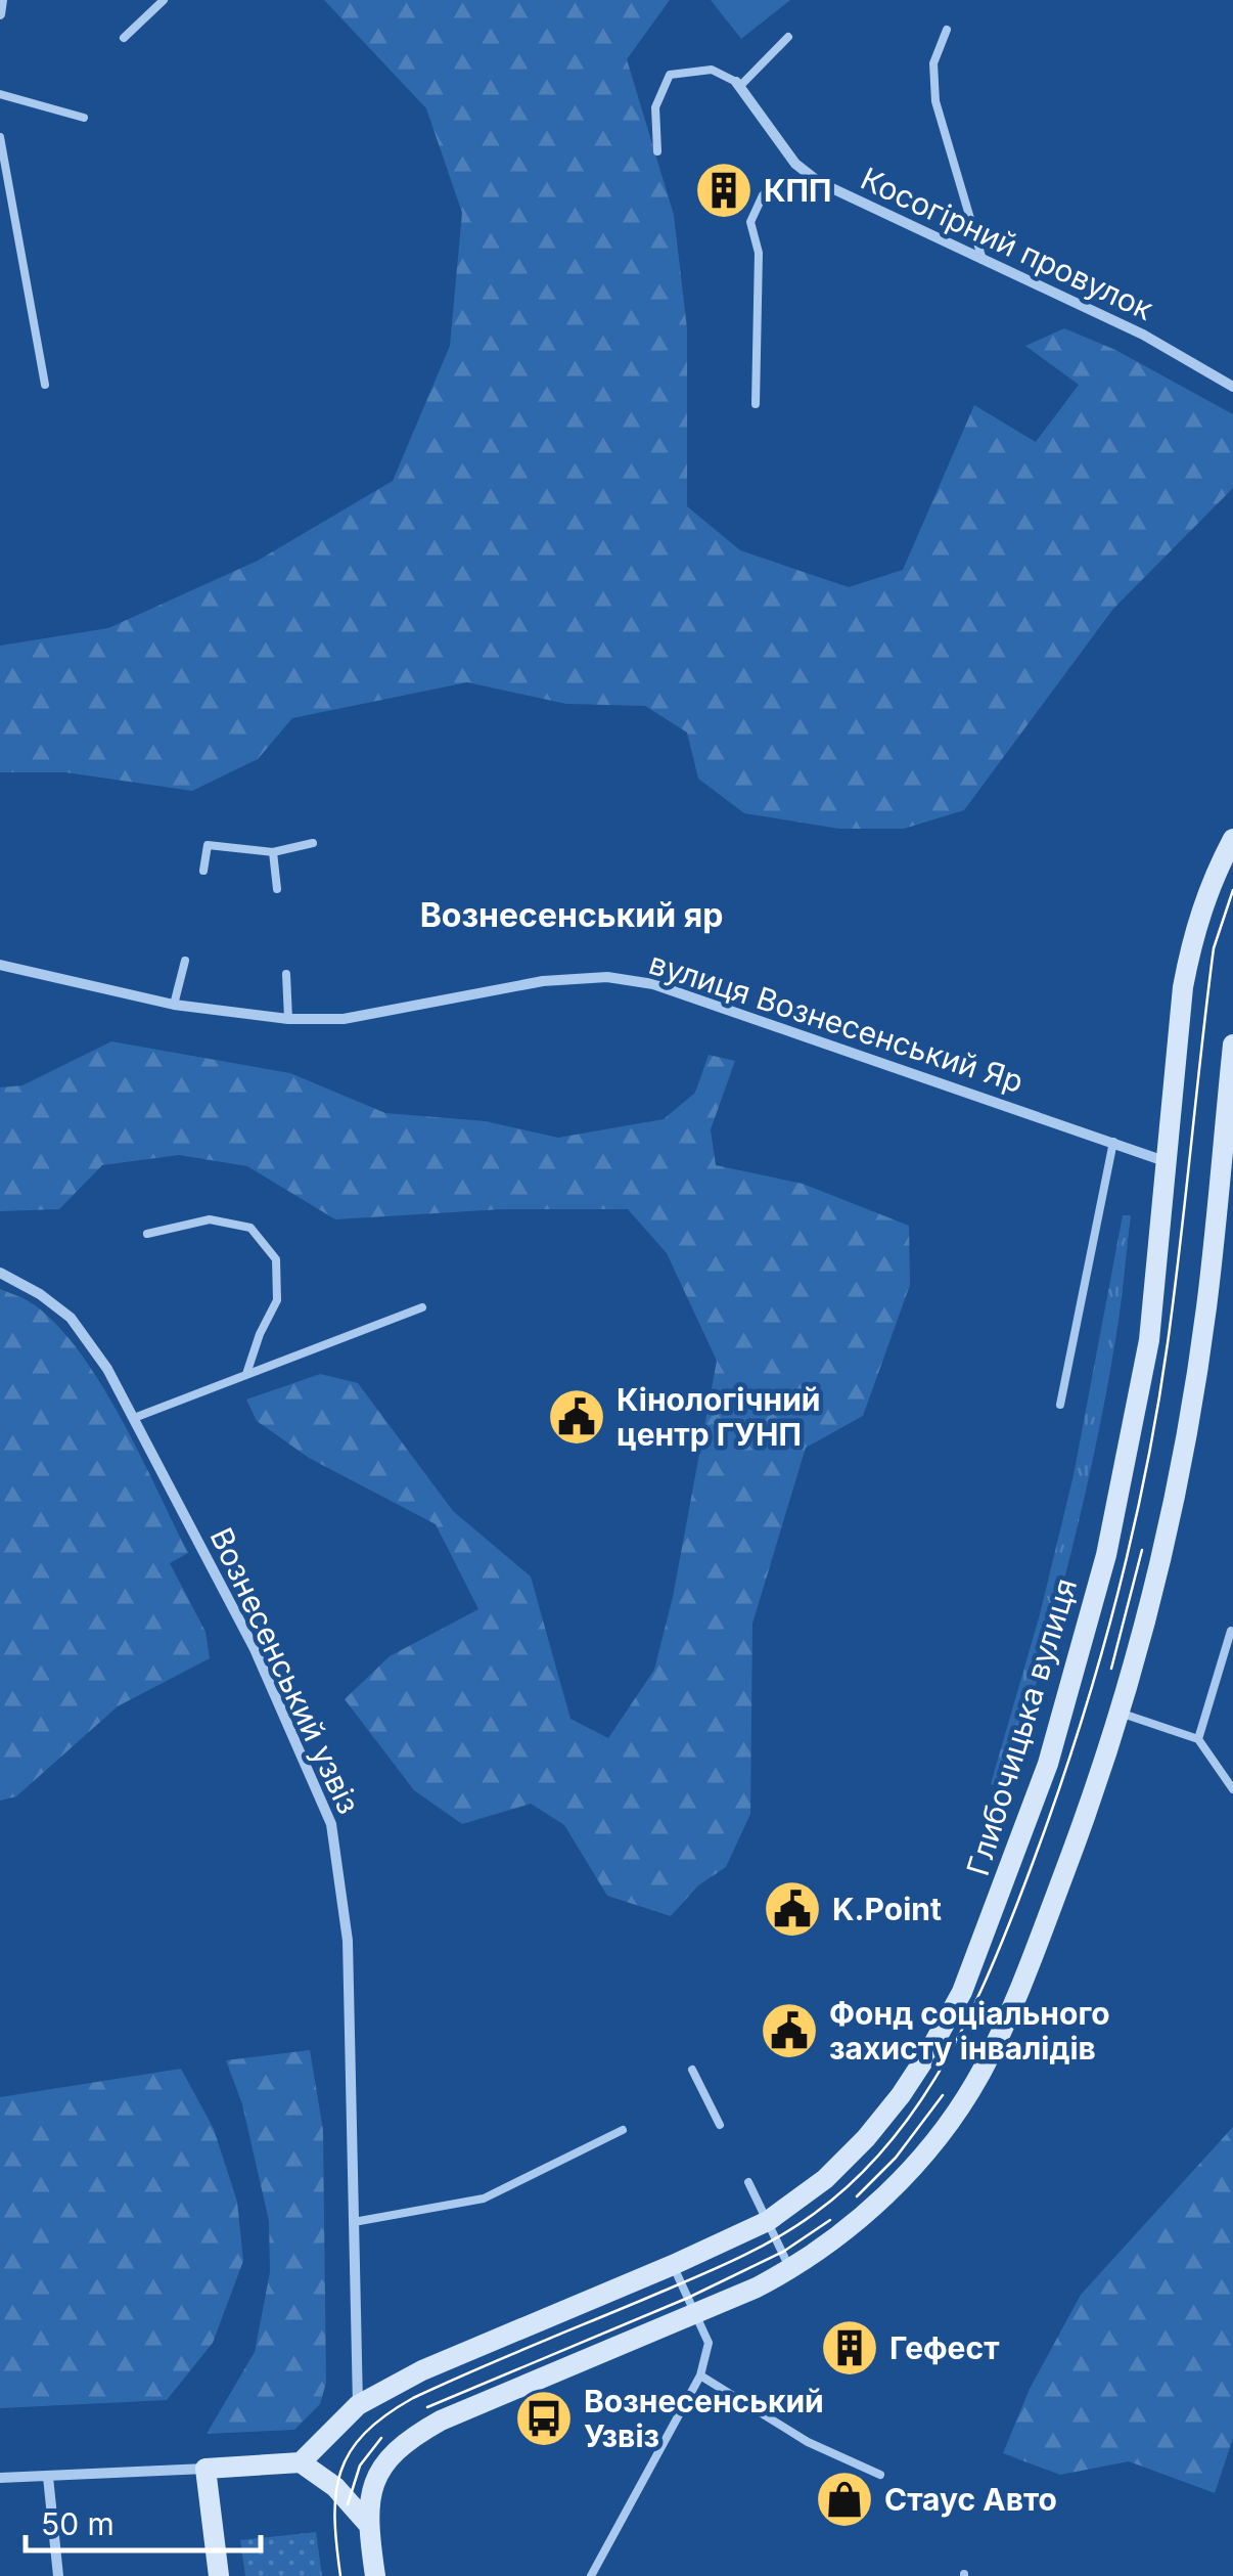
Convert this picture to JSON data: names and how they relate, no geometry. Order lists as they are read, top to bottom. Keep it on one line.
{"streets":{"main road":["Глибочицька вулиця"],"street":["Косогірний провулок","вулиця Вознесенський Яр","Вознесенський узвіз"]},"crossings":[["вулиця Вознесенський Яр","Глибочицька вулиця"],["Вознесенський узвіз","Глибочицька вулиця"]],"districts":["Вознесенський яр"],"places":{"building":["КПП","Гефест"],"public building":["Кінологічний центр ГУНП","K.Point","Фонд соціального захисту інвалідів"],"bus stop":["Вознесенський Узвіз"],"shop":["Стаус Авто"]},"scale_bar":"50 m"}
